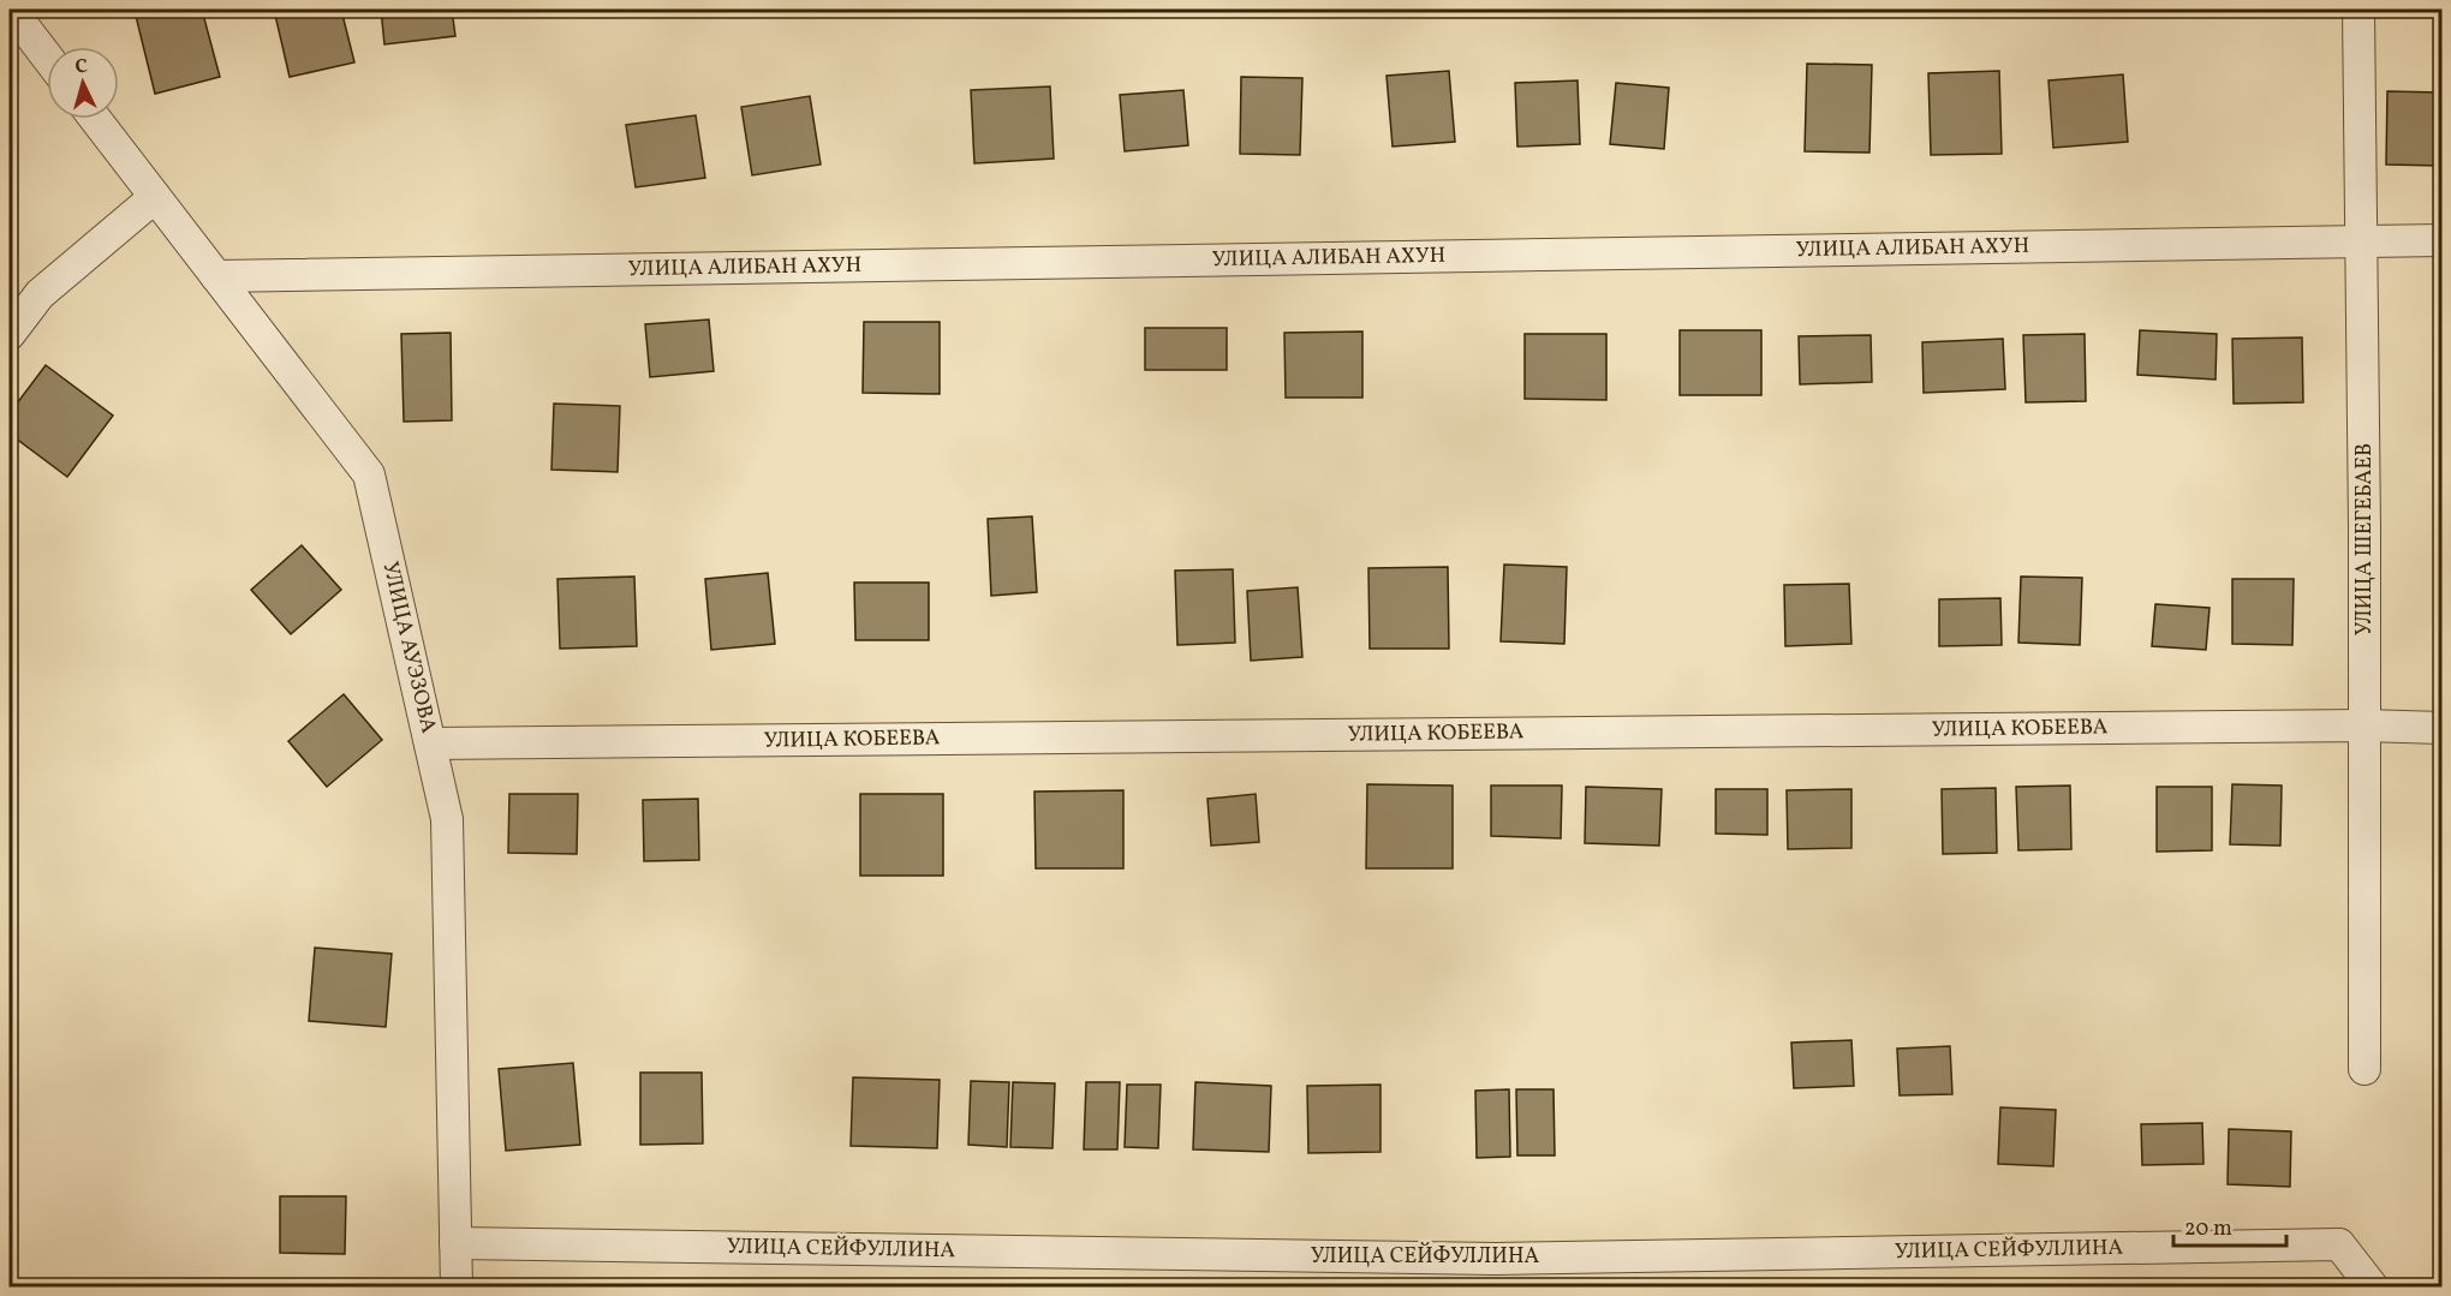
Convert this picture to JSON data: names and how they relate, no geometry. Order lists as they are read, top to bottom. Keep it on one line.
{"streets":{"street":["УЛИЦА АЛИБАН АХУН","УЛИЦА ШЕГЕБАЕВ","УЛИЦА АУЭЗОВА","УЛИЦА КОБЕЕВА","УЛИЦА СЕЙФУЛЛИНА"]},"crossings":[["УЛИЦА АЛИБАН АХУН","УЛИЦА ШЕГЕБАЕВ"],["УЛИЦА АЛИБАН АХУН","УЛИЦА АУЭЗОВА"],["УЛИЦА ШЕГЕБАЕВ","УЛИЦА КОБЕЕВА"],["УЛИЦА АУЭЗОВА","УЛИЦА КОБЕЕВА"],["УЛИЦА АУЭЗОВА","УЛИЦА СЕЙФУЛЛИНА"]],"scale_bar":"20 m","north":"top"}
